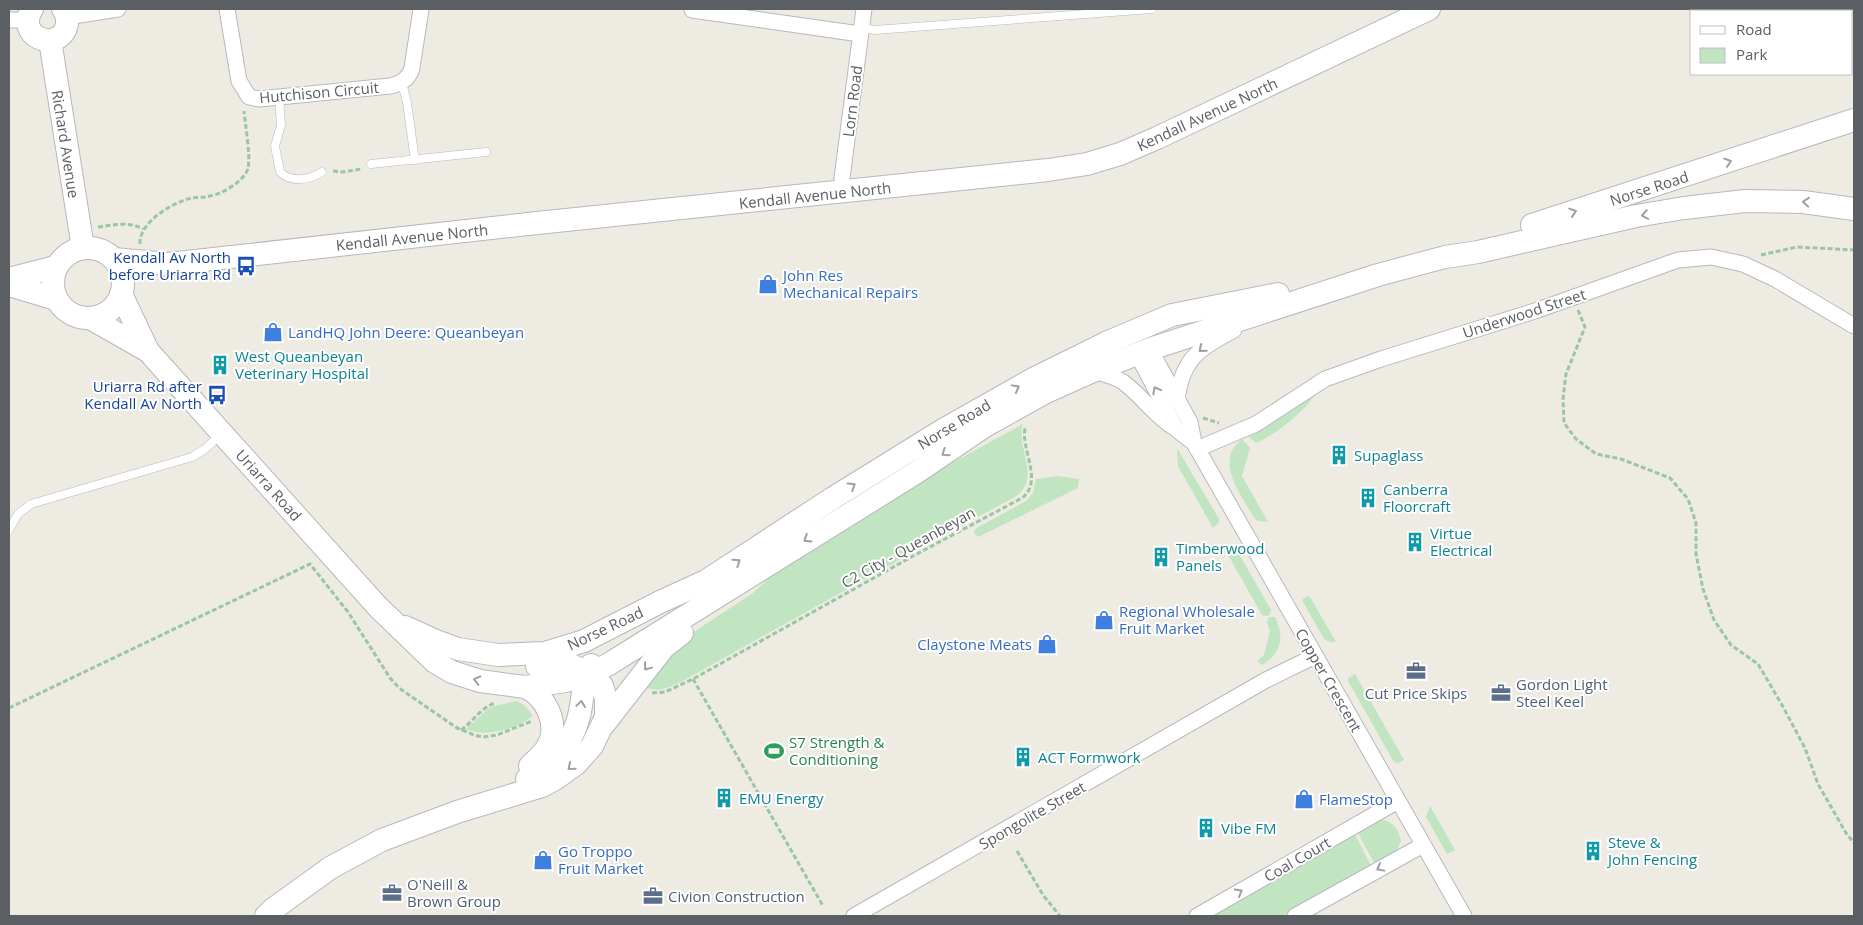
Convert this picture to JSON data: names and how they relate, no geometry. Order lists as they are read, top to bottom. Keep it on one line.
{"streets":{"main road":["Kendall Avenue North","Richard Avenue","Norse Road","Uriarra Road"],"street":["Hutchison Circuit","Lorn Road","Underwood Street","Copper Crescent","Spongolite Street","Coal Court"],"path":["C2 City - Queanbeyan"]},"crossings":[["Lorn Road","Kendall Avenue North"],["Kendall Avenue North","Richard Avenue"],["Kendall Avenue North","Uriarra Road"],["Richard Avenue","Uriarra Road"],["Norse Road","Uriarra Road"],["Norse Road","Copper Crescent"],["Underwood Street","Copper Crescent"],["Copper Crescent","Spongolite Street"],["Copper Crescent","Coal Court"]],"places":{"bus stop":["Kendall Av North before Uriarra Rd","Uriarra Rd after Kendall Av North"],"shop":["John Res Mechanical Repairs","LandHQ John Deere: Queanbeyan","Regional Wholesale Fruit Market","Claystone Meats","FlameStop","Go Troppo Fruit Market"],"building":["West Queanbeyan Veterinary Hospital","Supaglass","Canberra Floorcraft","Virtue Electrical","Timberwood Panels","ACT Formwork","EMU Energy","Vibe FM","Steve & John Fencing"],"office":["Cut Price Skips","Gordon Light Steel Keel","O'Neill & Brown Group","Civion Construction"],"sports":["S7 Strength & Conditioning"]},"legend":["Road","Park"]}
